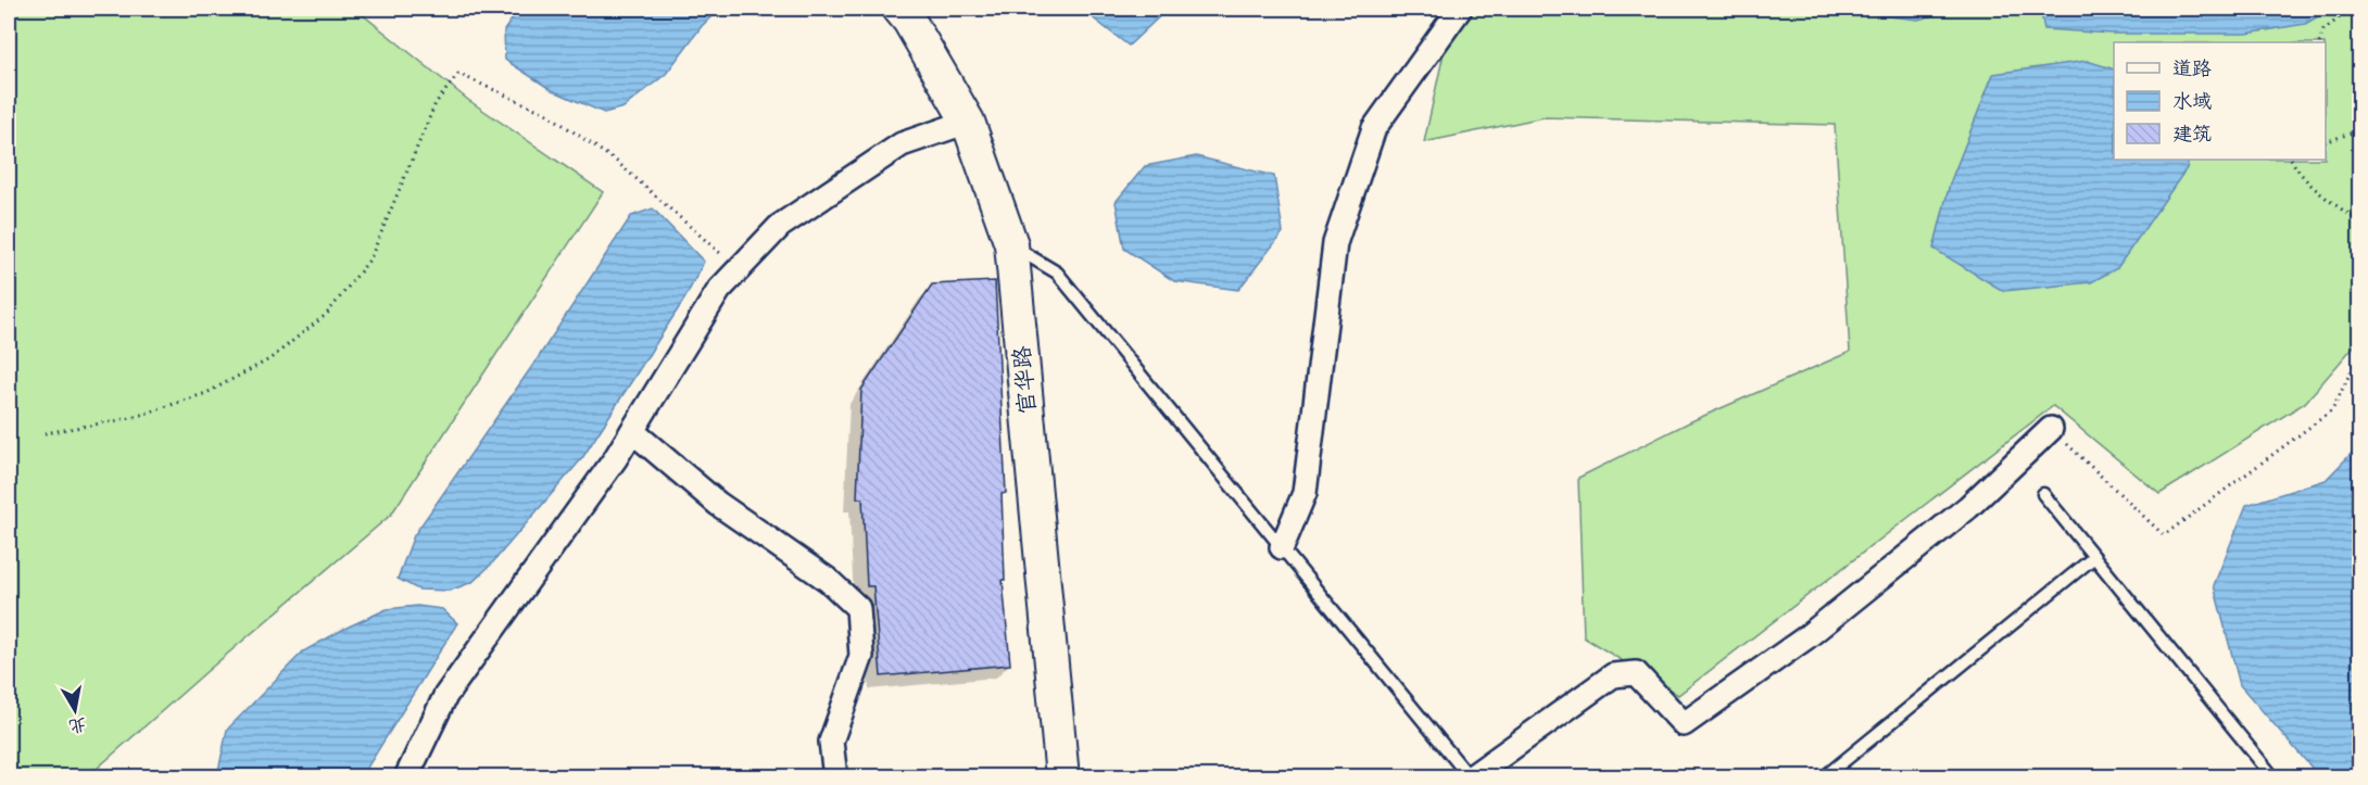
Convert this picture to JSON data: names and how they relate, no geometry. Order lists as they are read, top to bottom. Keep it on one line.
{"streets":{"main road":["官华路"]},"legend":["道路","水域","建筑"],"north":"bottom"}
